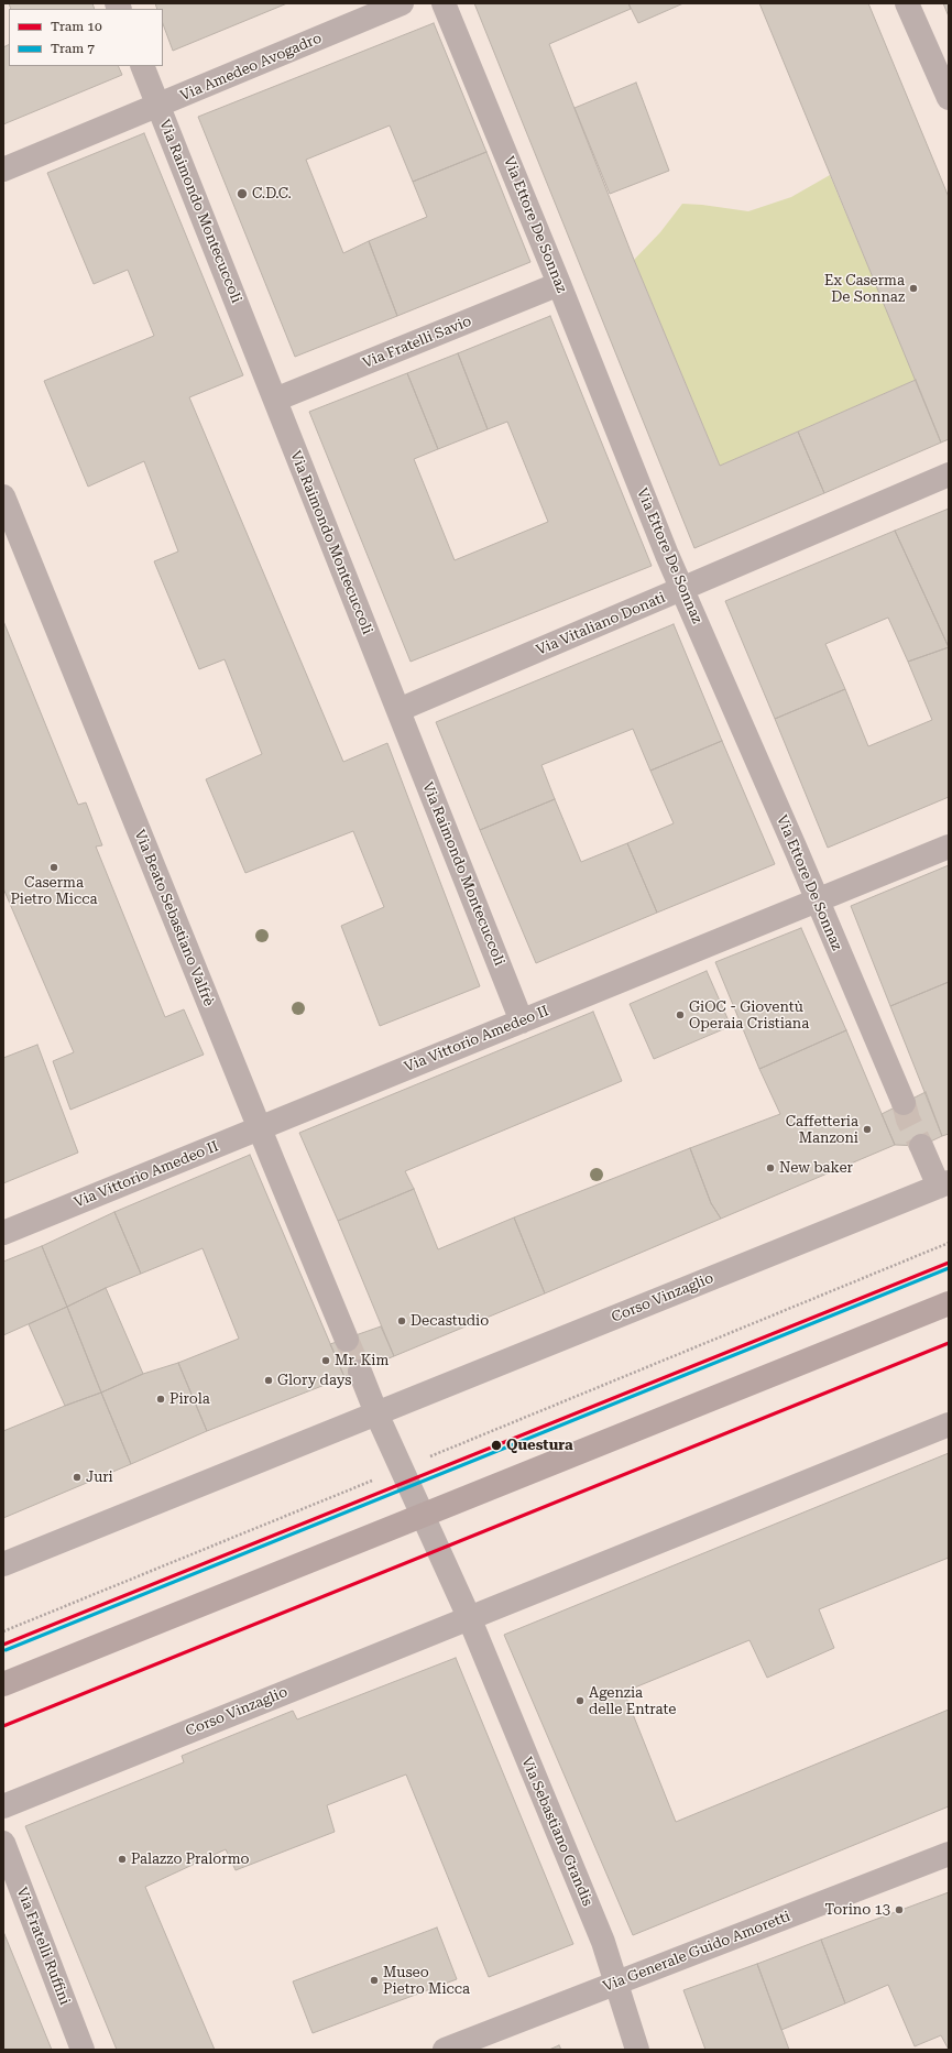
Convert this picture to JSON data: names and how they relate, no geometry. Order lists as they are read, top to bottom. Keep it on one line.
{"streets":{"street":["Via Amedeo Avogadro","Via Raimondo Montecuccoli","Via Ettore De Sonnaz","Via Fratelli Savio","Via Vitaliano Donati","Via Beato Sebastiano Valfrè","Via Vittorio Amedeo II","Corso Vinzaglio","Via Sebastiano Grandis","Via Fratelli Ruffini","Via Generale Guido Amoretti"]},"crossings":[["Via Amedeo Avogadro","Via Raimondo Montecuccoli"],["Via Raimondo Montecuccoli","Via Fratelli Savio"],["Via Raimondo Montecuccoli","Via Vitaliano Donati"],["Via Raimondo Montecuccoli","Via Vittorio Amedeo II"],["Via Ettore De Sonnaz","Via Fratelli Savio"],["Via Ettore De Sonnaz","Via Vitaliano Donati"],["Via Ettore De Sonnaz","Via Vittorio Amedeo II"],["Via Beato Sebastiano Valfrè","Via Vittorio Amedeo II"],["Corso Vinzaglio","Via Sebastiano Grandis"],["Via Sebastiano Grandis","Via Generale Guido Amoretti"]],"places":["C.D.C.","Ex Caserma De Sonnaz","Caserma Pietro Micca","GiOC - Gioventù Operaia Cristiana","Caffetteria Manzoni","New baker","Decastudio","Mr. Kim","Glory days","Pirola","Questura","Juri","Agenzia delle Entrate","Palazzo Pralormo","Torino 13","Museo Pietro Micca"],"lines":["tram line 10","tram line 7"],"legend":["Tram 10","Tram 7"]}
